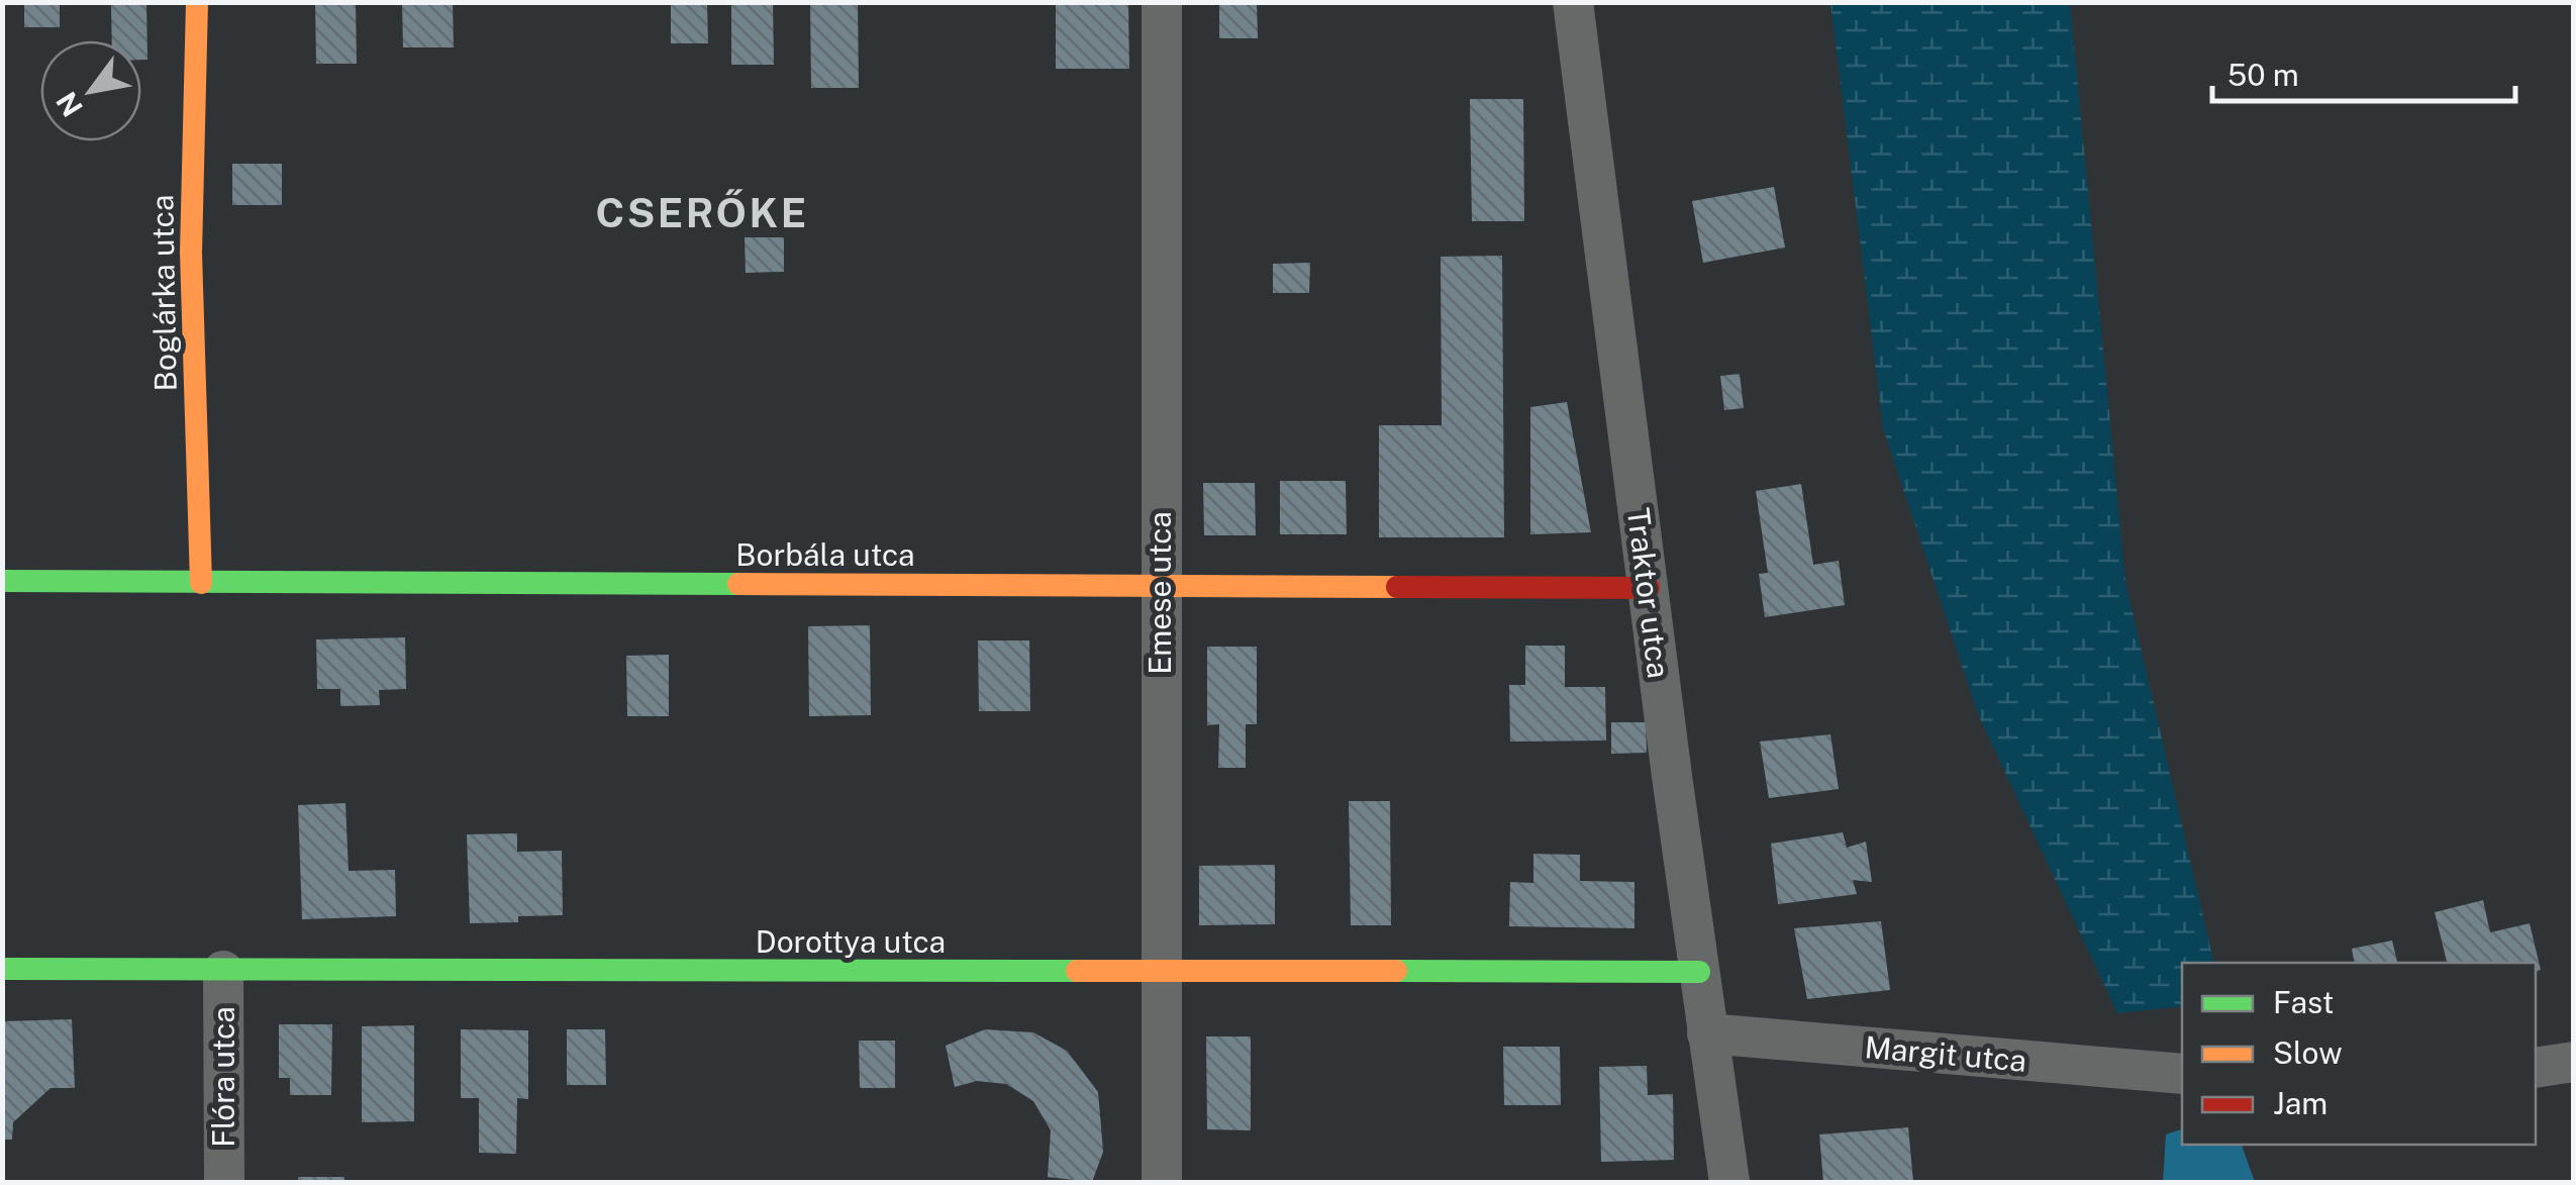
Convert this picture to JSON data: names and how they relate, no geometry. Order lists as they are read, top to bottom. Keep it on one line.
{"streets":{"street":["Boglárka utca","Borbála utca","Emese utca","Traktor utca","Dorottya utca","Margit utca","Flóra utca"]},"crossings":[["Boglárka utca","Borbála utca"],["Borbála utca","Emese utca"],["Borbála utca","Traktor utca"],["Emese utca","Dorottya utca"],["Traktor utca","Dorottya utca"],["Traktor utca","Margit utca"],["Dorottya utca","Flóra utca"]],"districts":["CSERŐKE"],"legend":["Fast","Slow","Jam"],"scale_bar":"50 m","north":"bottom left"}
